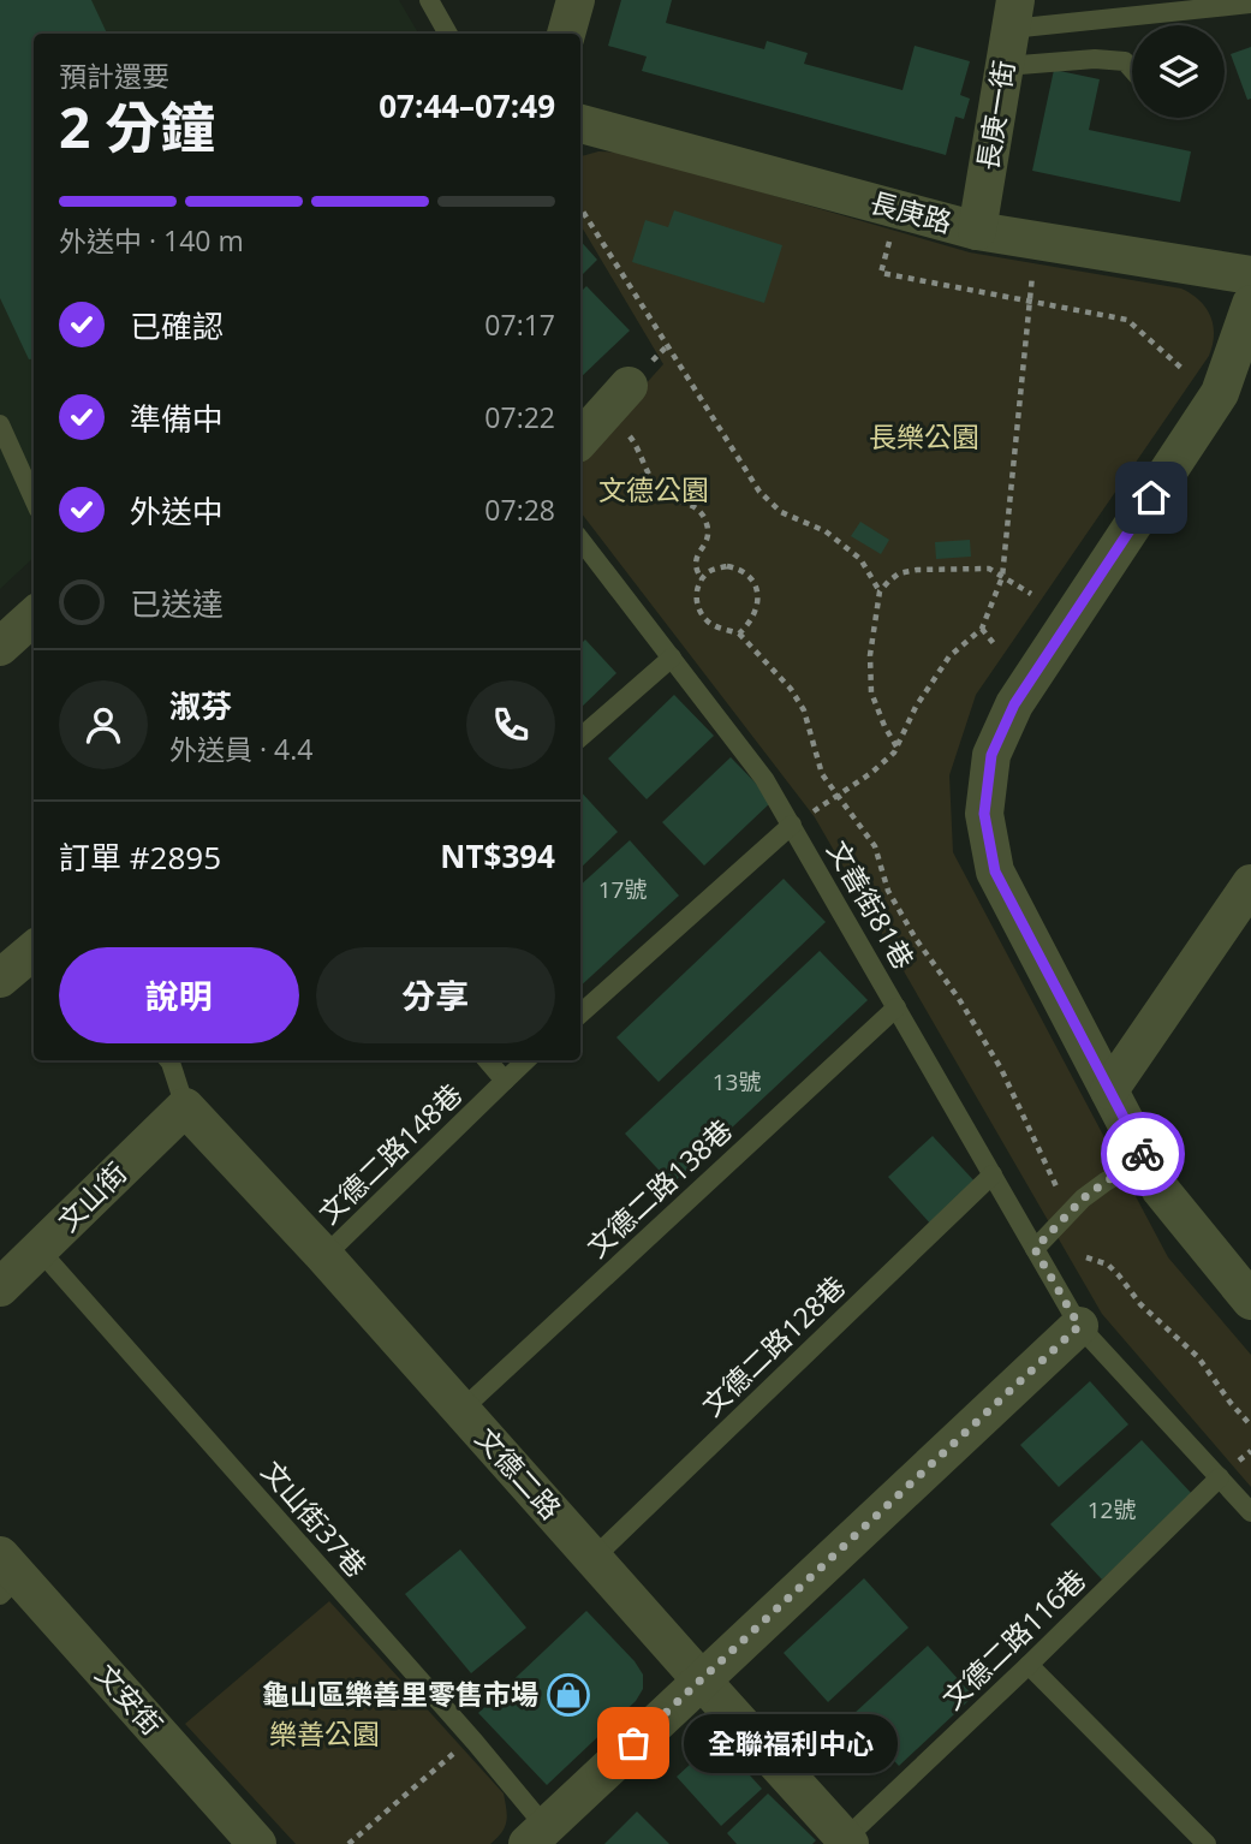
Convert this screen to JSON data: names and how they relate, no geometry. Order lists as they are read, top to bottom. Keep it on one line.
{"streets":{"street":["長庚一街","長庚路","文山街","文德二路","文安街"],"lane":["文善街81巷","文德二路148巷","文德二路138巷","文德二路128巷","文山街37巷","文德二路116巷"]},"crossings":[["長庚一街","長庚路"],["文善街81巷","文德二路138巷"],["文善街81巷","文德二路128巷"],["文善街81巷","文德二路116巷"],["文德二路148巷","文德二路"],["文德二路138巷","文德二路"],["文山街","文德二路"],["文山街","文山街37巷"],["文德二路128巷","文德二路"],["文德二路","文德二路116巷"]],"parks":["長樂公園","文德公園","樂善公園"],"places":{"shop":["龜山區樂善里零售市場"],"other":["全聯福利中心"]},"house_numbers":["17號","13號","12號"],"page":{"heading":["2 分鐘","預計還要","07:44–07:49"],"panel":["淑芬","外送員 · 4.4","訂單 #2895","NT$394"],"bar":"外送中 · 140 m","list":[["已確認","07:17"],["準備中","07:22"],["外送中","07:28"],"已送達"],"buttons":["說明","分享"],"bubble":"全聯福利中心"}}
